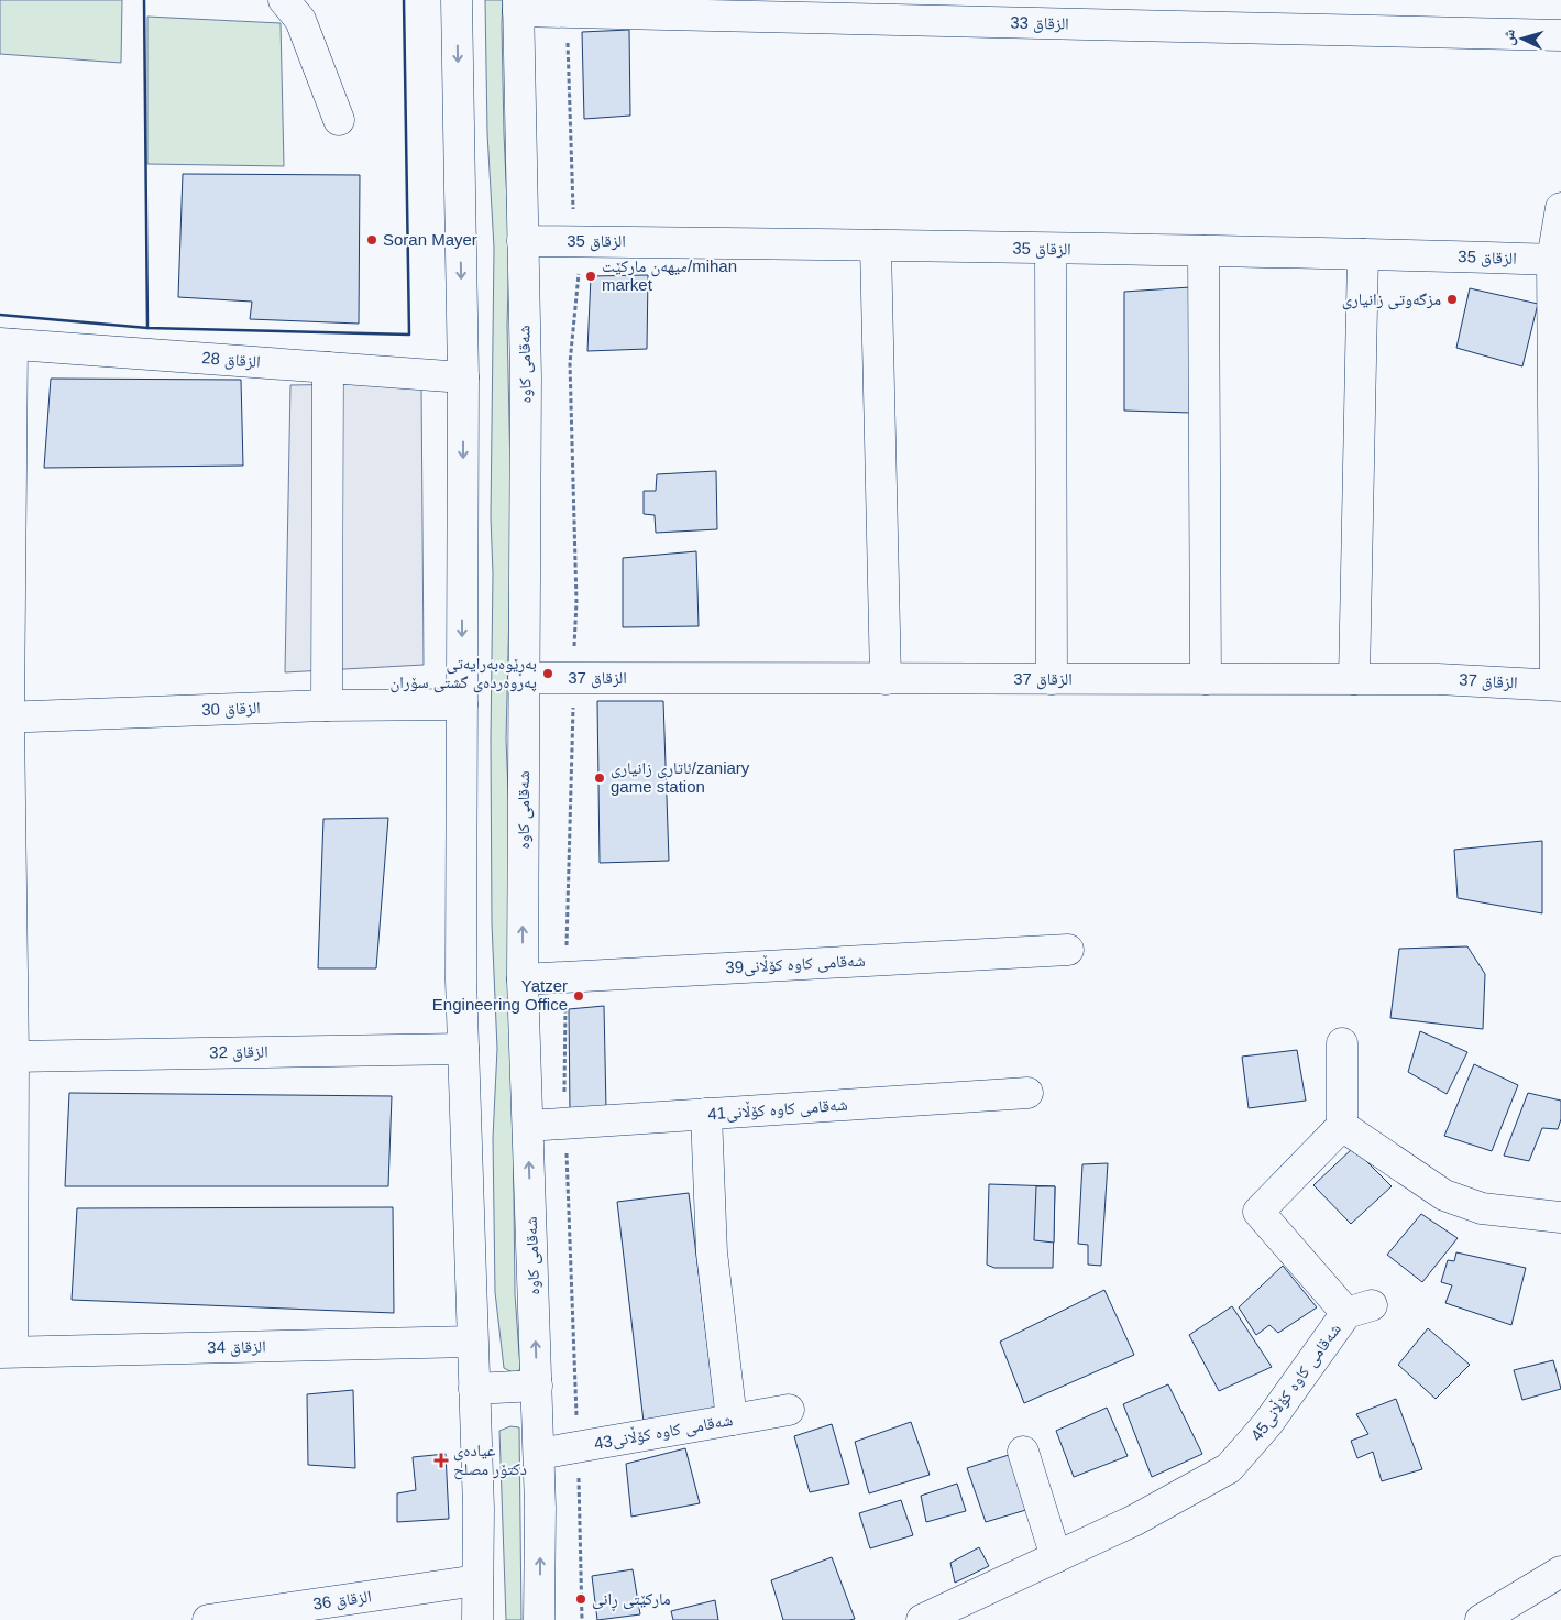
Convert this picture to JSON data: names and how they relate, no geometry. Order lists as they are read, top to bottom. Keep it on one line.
{"streets":{"street":["الزقاق 33","الزقاق 35","الزقاق 28","شەقامی کاوە","الزقاق 37","الزقاق 30","شەقامی کاوە کۆڵانی39","الزقاق 32","شەقامی کاوە کۆڵانی41","الزقاق 34","شەقامی کاوە کۆڵانی45","شەقامی کاوە کۆڵانی43","الزقاق 36"]},"crossings":[["الزقاق 33","شەقامی کاوە"],["الزقاق 35","شەقامی کاوە"],["شەقامی کاوە","الزقاق 37"],["شەقامی کاوە","شەقامی کاوە کۆڵانی39"],["شەقامی کاوە","شەقامی کاوە کۆڵانی41"],["شەقامی کاوە","شەقامی کاوە کۆڵانی43"]],"places":{"other":["Soran Mayer","میهەن مارکێت/mihan market","مزگەوتی زانیاری","بەڕێوەبەرایەتی پەروەردەی گشتی سۆران","ئاتاری زانیاری/zaniary game station","Yatzer Engineering Office","مارکێتی ڕانی"],"health":["عیادەی دکتۆر مصلح"]},"north":"left"}
